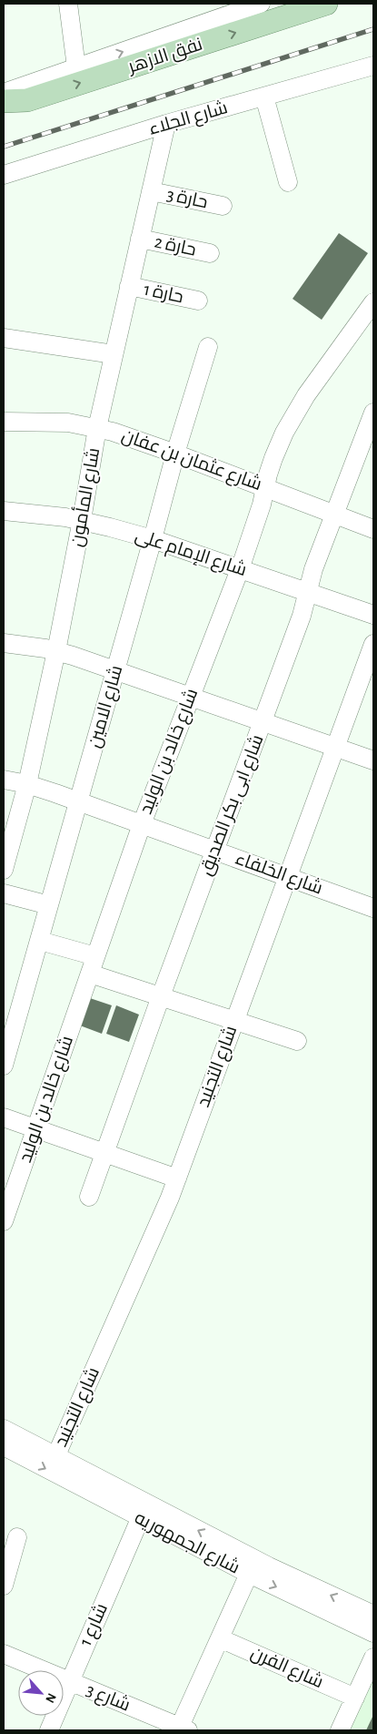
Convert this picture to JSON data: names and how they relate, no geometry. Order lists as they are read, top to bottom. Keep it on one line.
{"streets":{"main road":["نفق الازهر"],"street":["شارع الجلاء","حارة 3","حارة 2","حارة 1","شارع عثمان بن عفان","شارع المأمون","شارع الإمام على","شارع الامين","شارع خالد بن الوليد","شارع ابى بكر الصديق","شارع الخلفاء","شارع التجنيد","شارع الجمهوريه","شارع 1","شارع الفرن","شارع 3"]},"crossings":[["شارع الجلاء","شارع المأمون"],["حارة 3","شارع المأمون"],["حارة 2","شارع المأمون"],["حارة 1","شارع المأمون"],["شارع عثمان بن عفان","شارع المأمون"],["شارع عثمان بن عفان","شارع الامين"],["شارع عثمان بن عفان","شارع خالد بن الوليد"],["شارع عثمان بن عفان","شارع ابى بكر الصديق"],["شارع المأمون","شارع الإمام على"],["شارع المأمون","شارع الخلفاء"],["شارع الإمام على","شارع الامين"],["شارع الإمام على","شارع خالد بن الوليد"],["شارع الإمام على","شارع ابى بكر الصديق"],["شارع الامين","شارع الخلفاء"],["شارع خالد بن الوليد","شارع الخلفاء"],["شارع ابى بكر الصديق","شارع الخلفاء"],["شارع الخلفاء","شارع التجنيد"],["شارع التجنيد","شارع الجمهوريه"],["شارع الجمهوريه","شارع 1"],["شارع 1","شارع 3"]],"one_way":["نفق الازهر"],"north":"bottom right"}
